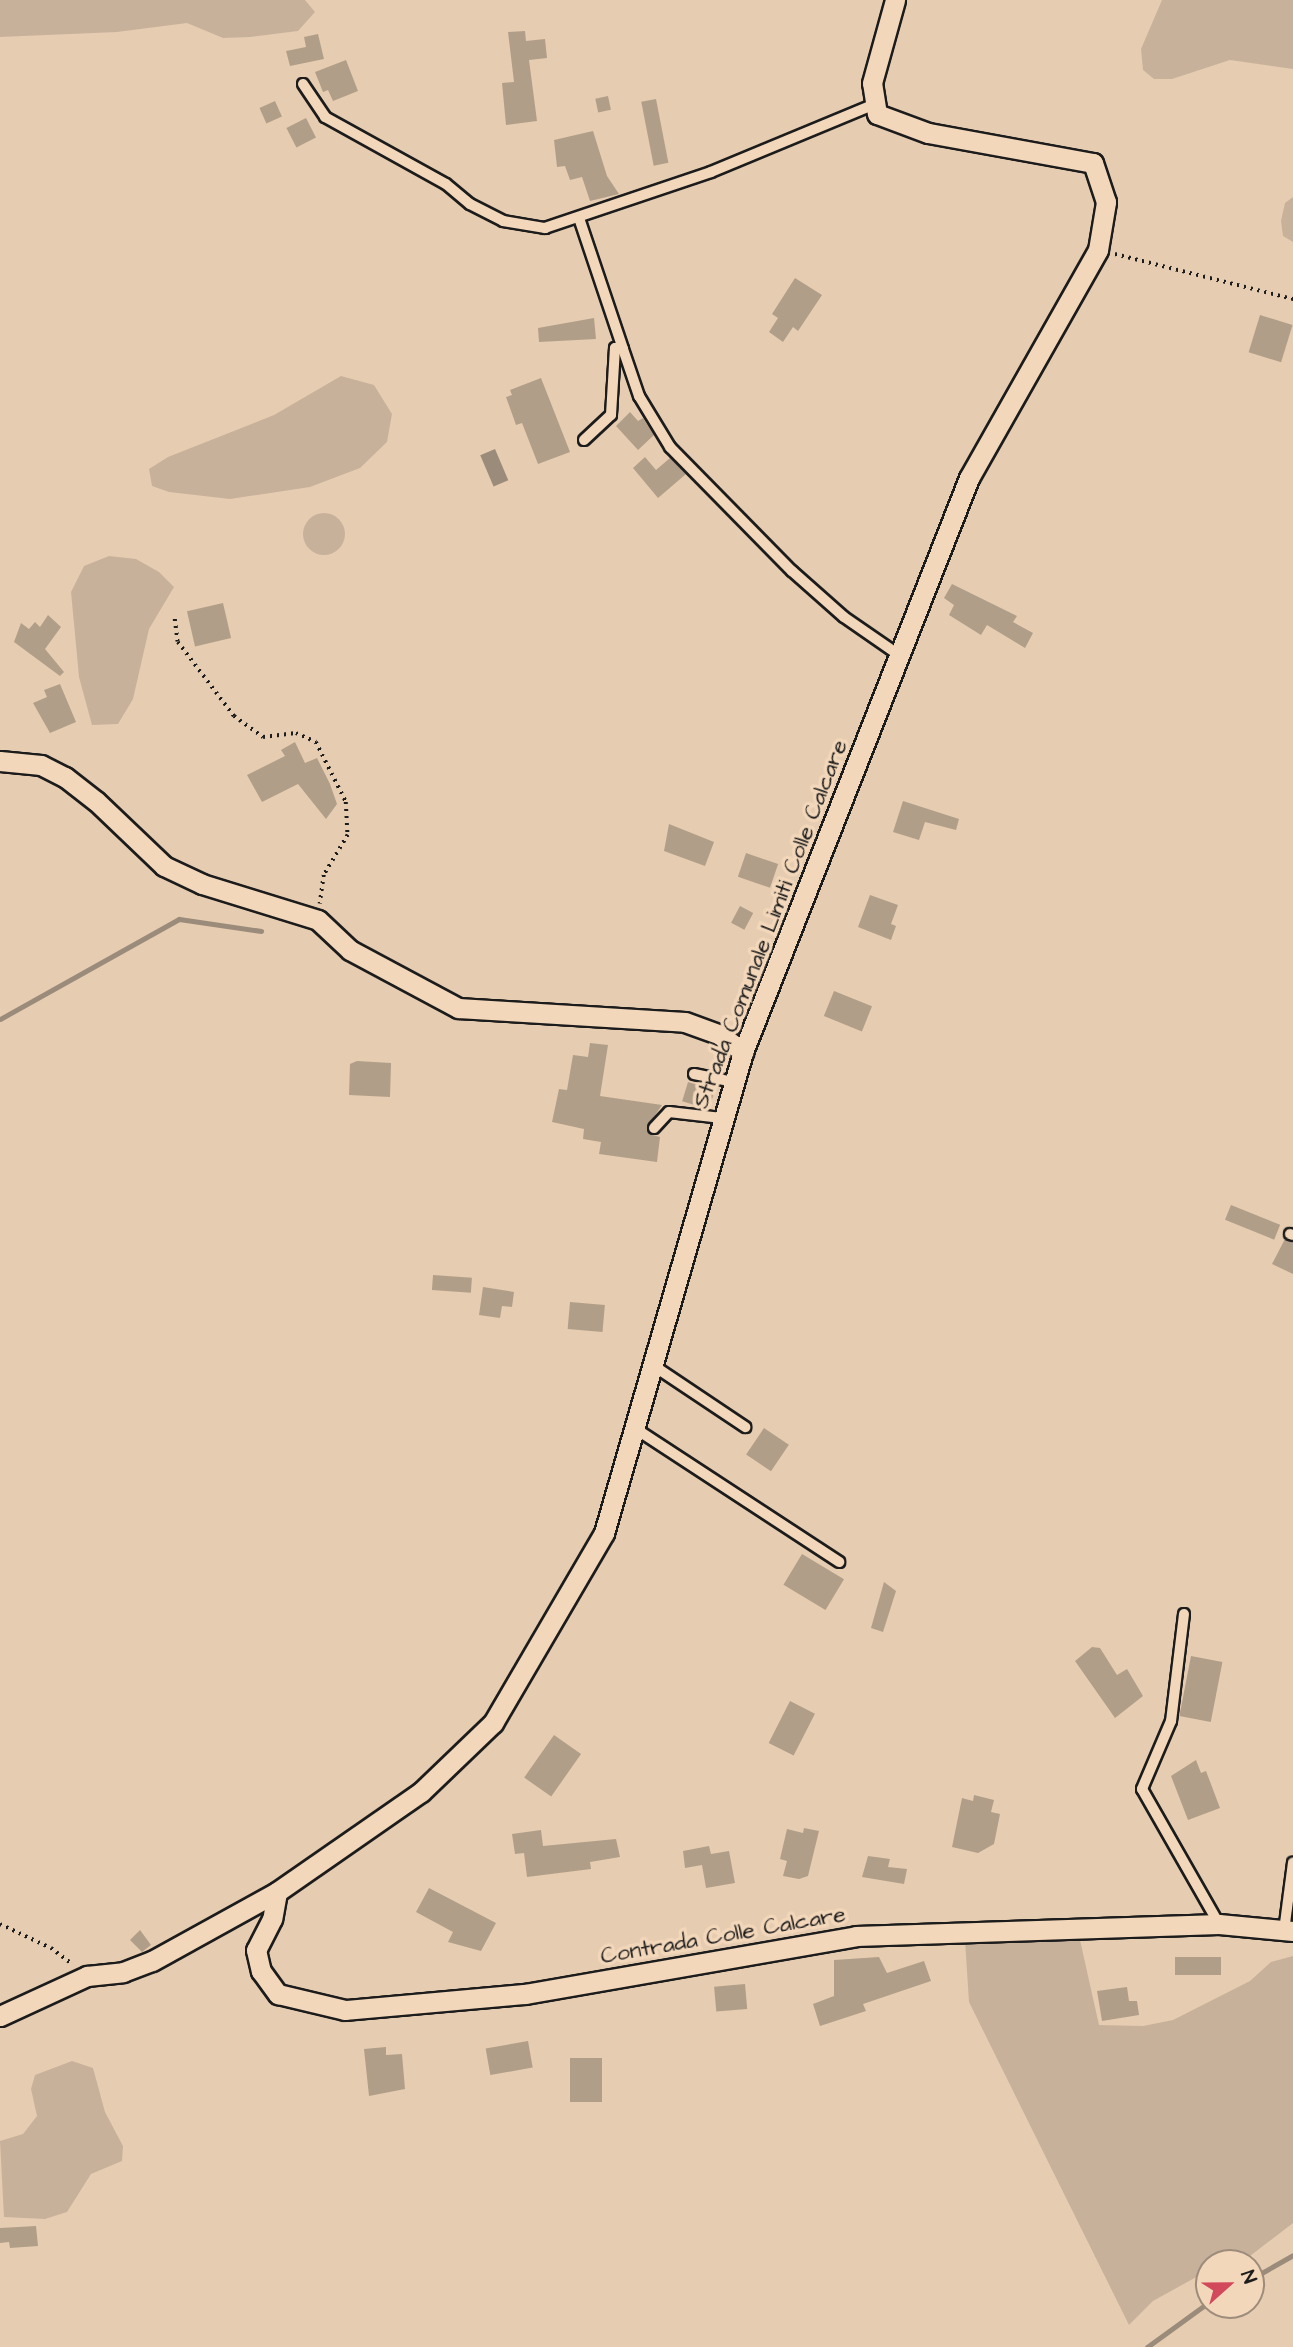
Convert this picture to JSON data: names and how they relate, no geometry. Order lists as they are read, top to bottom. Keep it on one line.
{"streets":{"street":["Strada Comunale Limiti Colle Calcare","Contrada Colle Calcare"]},"crossings":[["Strada Comunale Limiti Colle Calcare","Contrada Colle Calcare"]],"north":"right"}
